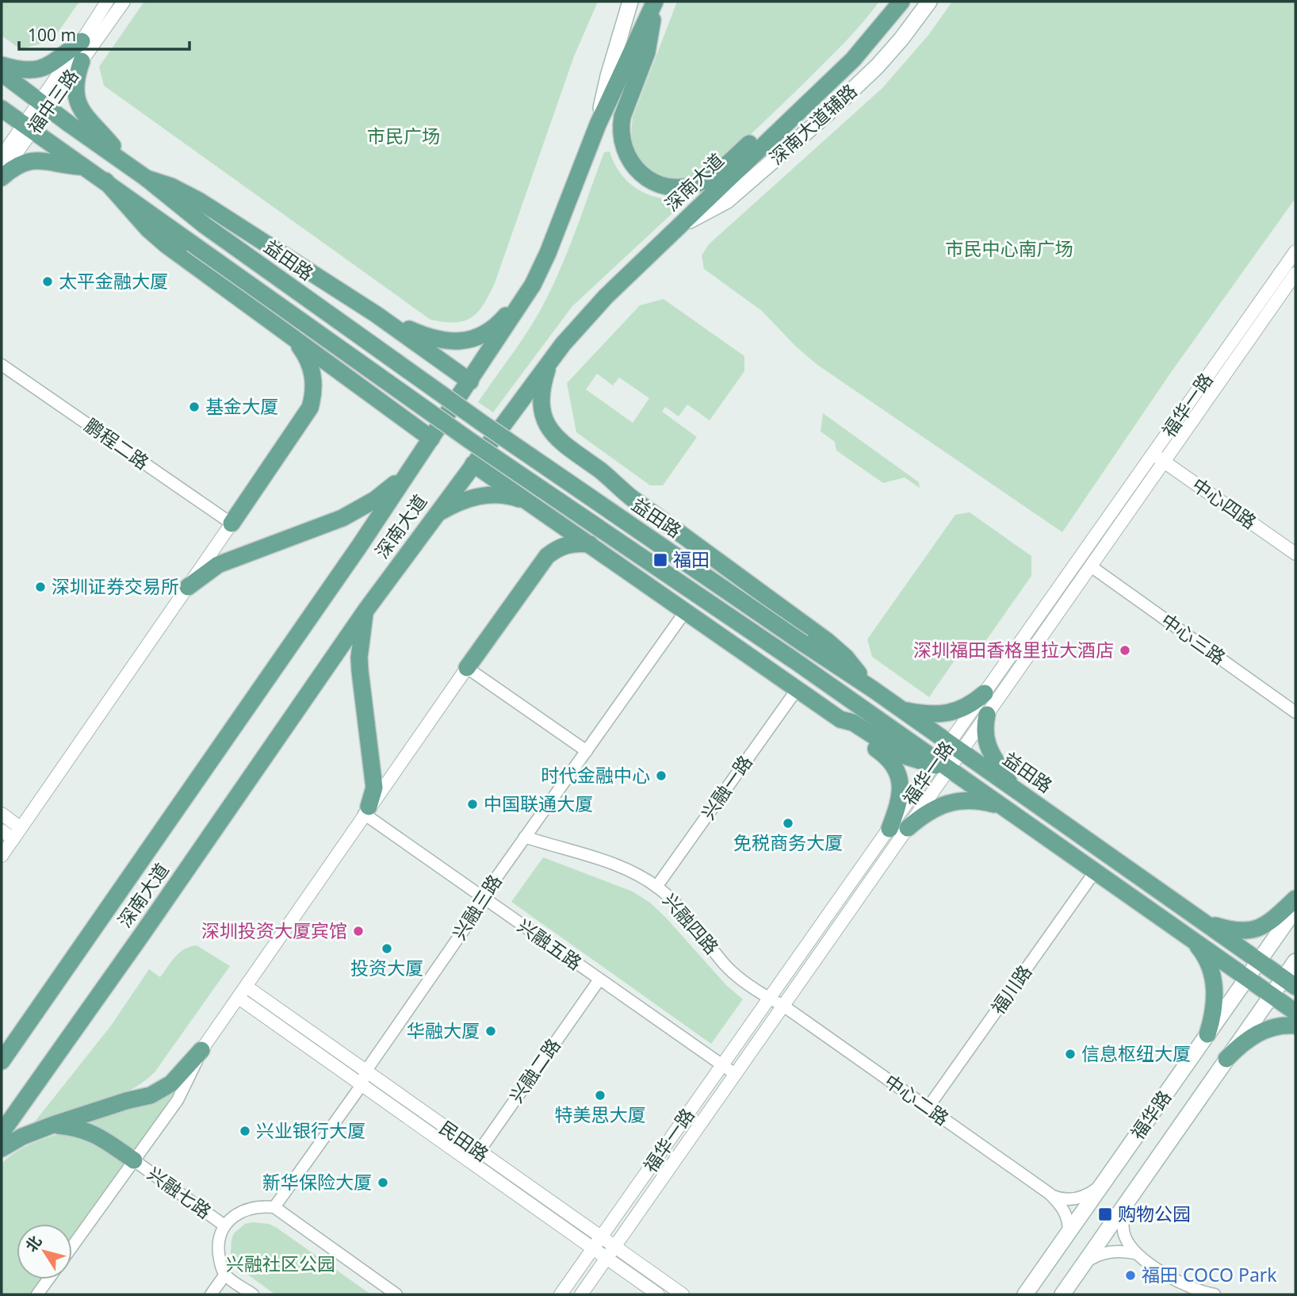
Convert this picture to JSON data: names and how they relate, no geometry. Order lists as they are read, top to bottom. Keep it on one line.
{"streets":{"main road":["深南大道辅路","深南大道","益田路","福华路"],"street":["福中三路","福华一路","鹏程二路","中心四路","中心三路","兴融一路","兴融三路","兴融四路","兴融五路","福川路","兴融二路","中心二路","民田路","兴融七路"]},"crossings":[["福中三路","益田路"],["深南大道辅路","深南大道"],["益田路","福华一路"],["益田路","福华路"],["福华一路","中心四路"],["福华一路","中心三路"],["福华一路","兴融四路"],["福华一路","兴融五路"],["福华一路","中心二路"],["福华一路","民田路"],["兴融一路","兴融四路"],["兴融三路","兴融四路"],["兴融三路","兴融五路"],["兴融三路","民田路"],["兴融四路","中心二路"],["兴融五路","兴融二路"],["福川路","中心二路"],["兴融二路","民田路"],["中心二路","福华路"]],"parks":["市民广场","市民中心南广场","兴融社区公园"],"places":{"other":["太平金融大厦","基金大厦","深圳证券交易所","深圳福田香格里拉大酒店","时代金融中心","中国联通大厦","免税商务大厦","深圳投资大厦宾馆","投资大厦","华融大厦","信息枢纽大厦","特美思大厦","兴业银行大厦","新华保险大厦","福田 COCO Park"],"transit":["福田","购物公园"]},"scale_bar":"100 m","north":"top left"}
